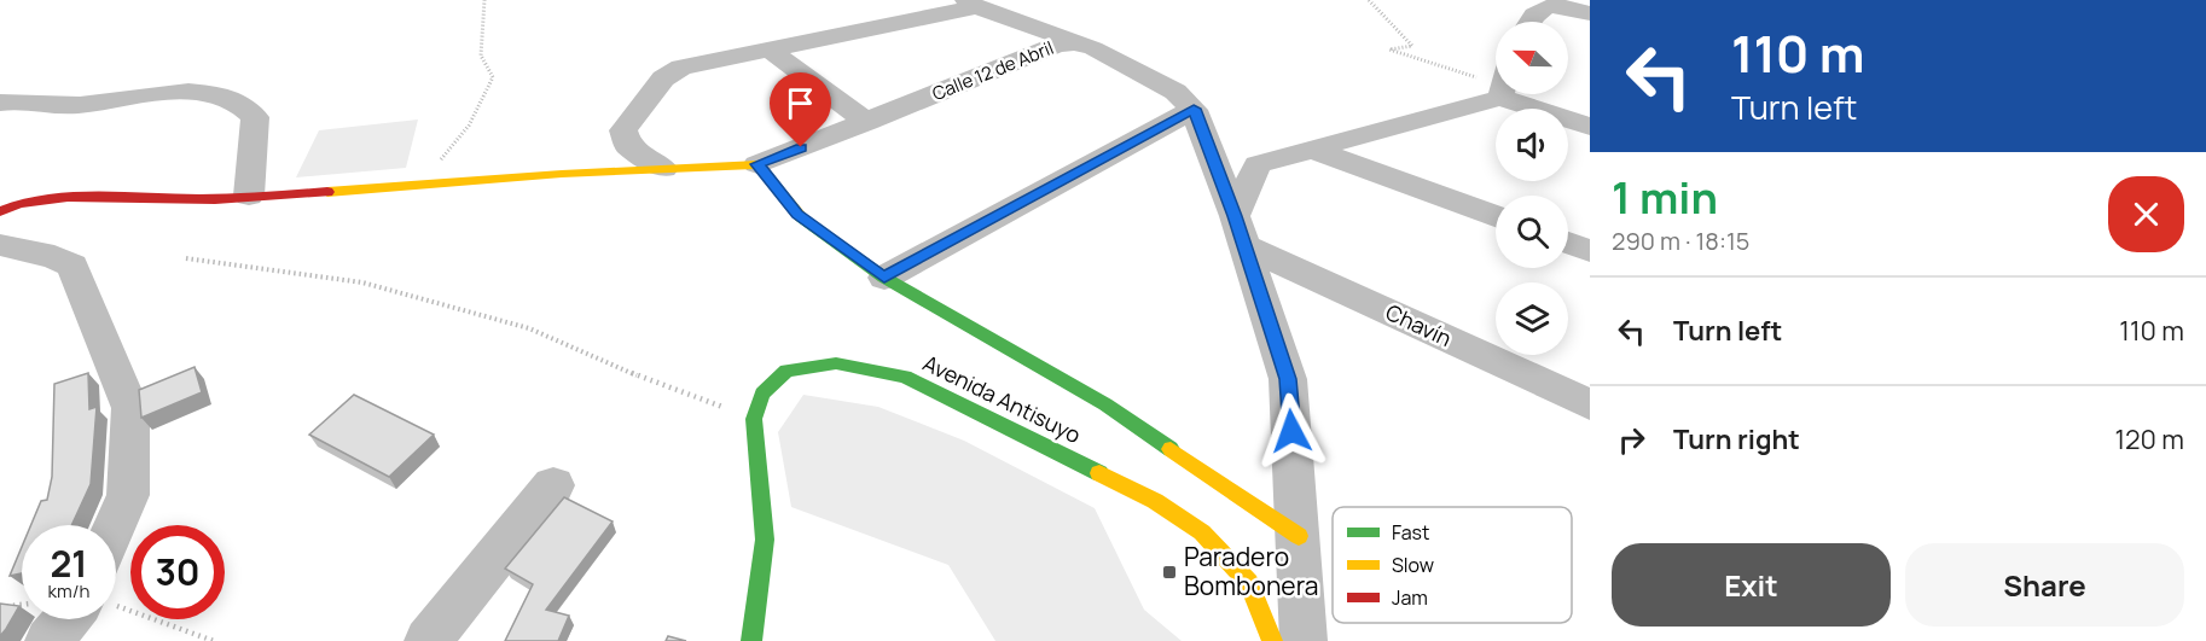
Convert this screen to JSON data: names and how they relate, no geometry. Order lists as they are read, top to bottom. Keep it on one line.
{"streets":{"street":["Calle 12 de Abril","Chavín","Avenida Antisuyo"]},"places":{"transit":["Paradero Bombonera"]},"legend":["Fast","Slow","Jam"],"north":"left","page":{"turn":["110 m","Turn left"],"heading":["1 min","290 m · 18:15"],"list":[{"name":"Turn left","value":"110 m"},{"name":"Turn right","value":"120 m"}],"speed":"21 km/h","limit":"30","buttons":["Exit","Share"]}}
